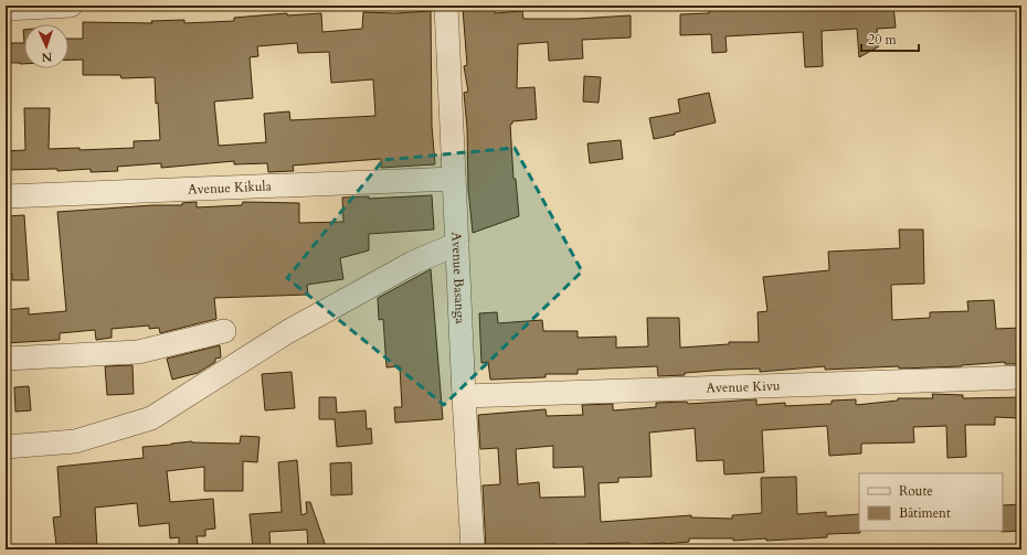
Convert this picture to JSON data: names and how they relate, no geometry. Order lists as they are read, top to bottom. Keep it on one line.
{"streets":{"street":["Avenue Kikula","Avenue Basanga","Avenue Kivu"]},"crossings":[["Avenue Kikula","Avenue Basanga"],["Avenue Basanga","Avenue Kivu"]],"legend":["Route","Bâtiment"],"scale_bar":"20 m","north":"bottom"}
